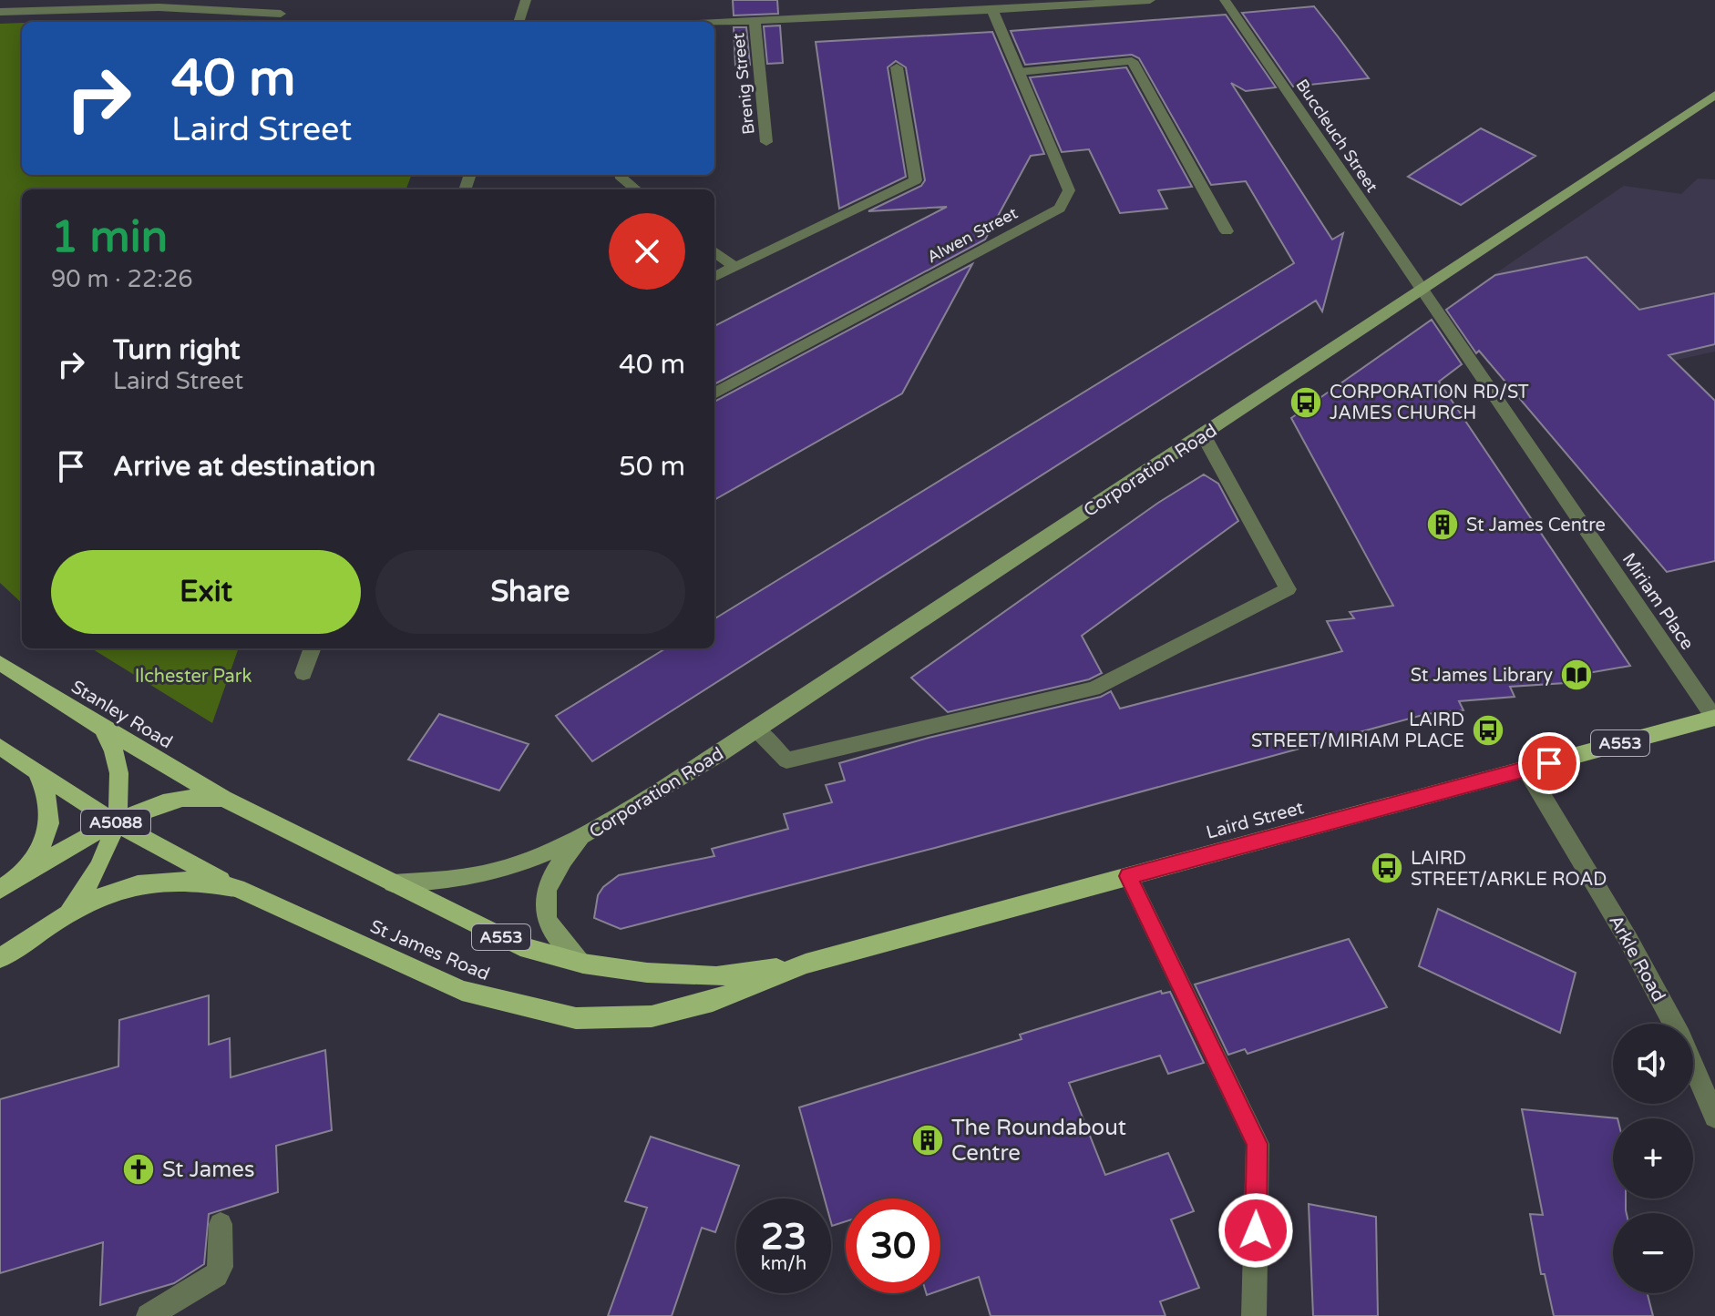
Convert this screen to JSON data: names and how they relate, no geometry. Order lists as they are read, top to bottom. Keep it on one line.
{"streets":{"main road":["Stanley Road","A553","Laird Street","A5088","St James Road"],"street":["Brenig Street","Buccleuch Street","Alwen Street","Corporation Road","Miriam Place","Arkle Road"]},"crossings":[["Buccleuch Street","Corporation Road"],["Buccleuch Street","Miriam Place"],["Corporation Road","Miriam Place"],["Corporation Road","A553"],["Miriam Place","Laird Street"],["Stanley Road","A553"],["Stanley Road","St James Road"],["A553","Laird Street"],["A553","A5088"],["A553","St James Road"],["Laird Street","St James Road"],["Laird Street","Arkle Road"],["A5088","St James Road"]],"parks":["Ilchester Park"],"places":{"bus stop":["CORPORATION RD/ST JAMES CHURCH","LAIRD STREET/MIRIAM PLACE","LAIRD STREET/ARKLE ROAD"],"building":["St James Centre","The Roundabout Centre"],"library":["St James Library"],"church":["St James"]},"page":{"turn":["40 m","Laird Street"],"heading":["1 min","90 m · 22:26"],"list":[{"name":"Turn right","note":"Laird Street","value":"40 m"},{"name":"Arrive at destination","value":"50 m"}],"buttons":["Exit","Share"],"map_buttons":["+","−"],"speed":"23 km/h","limit":"30"}}
